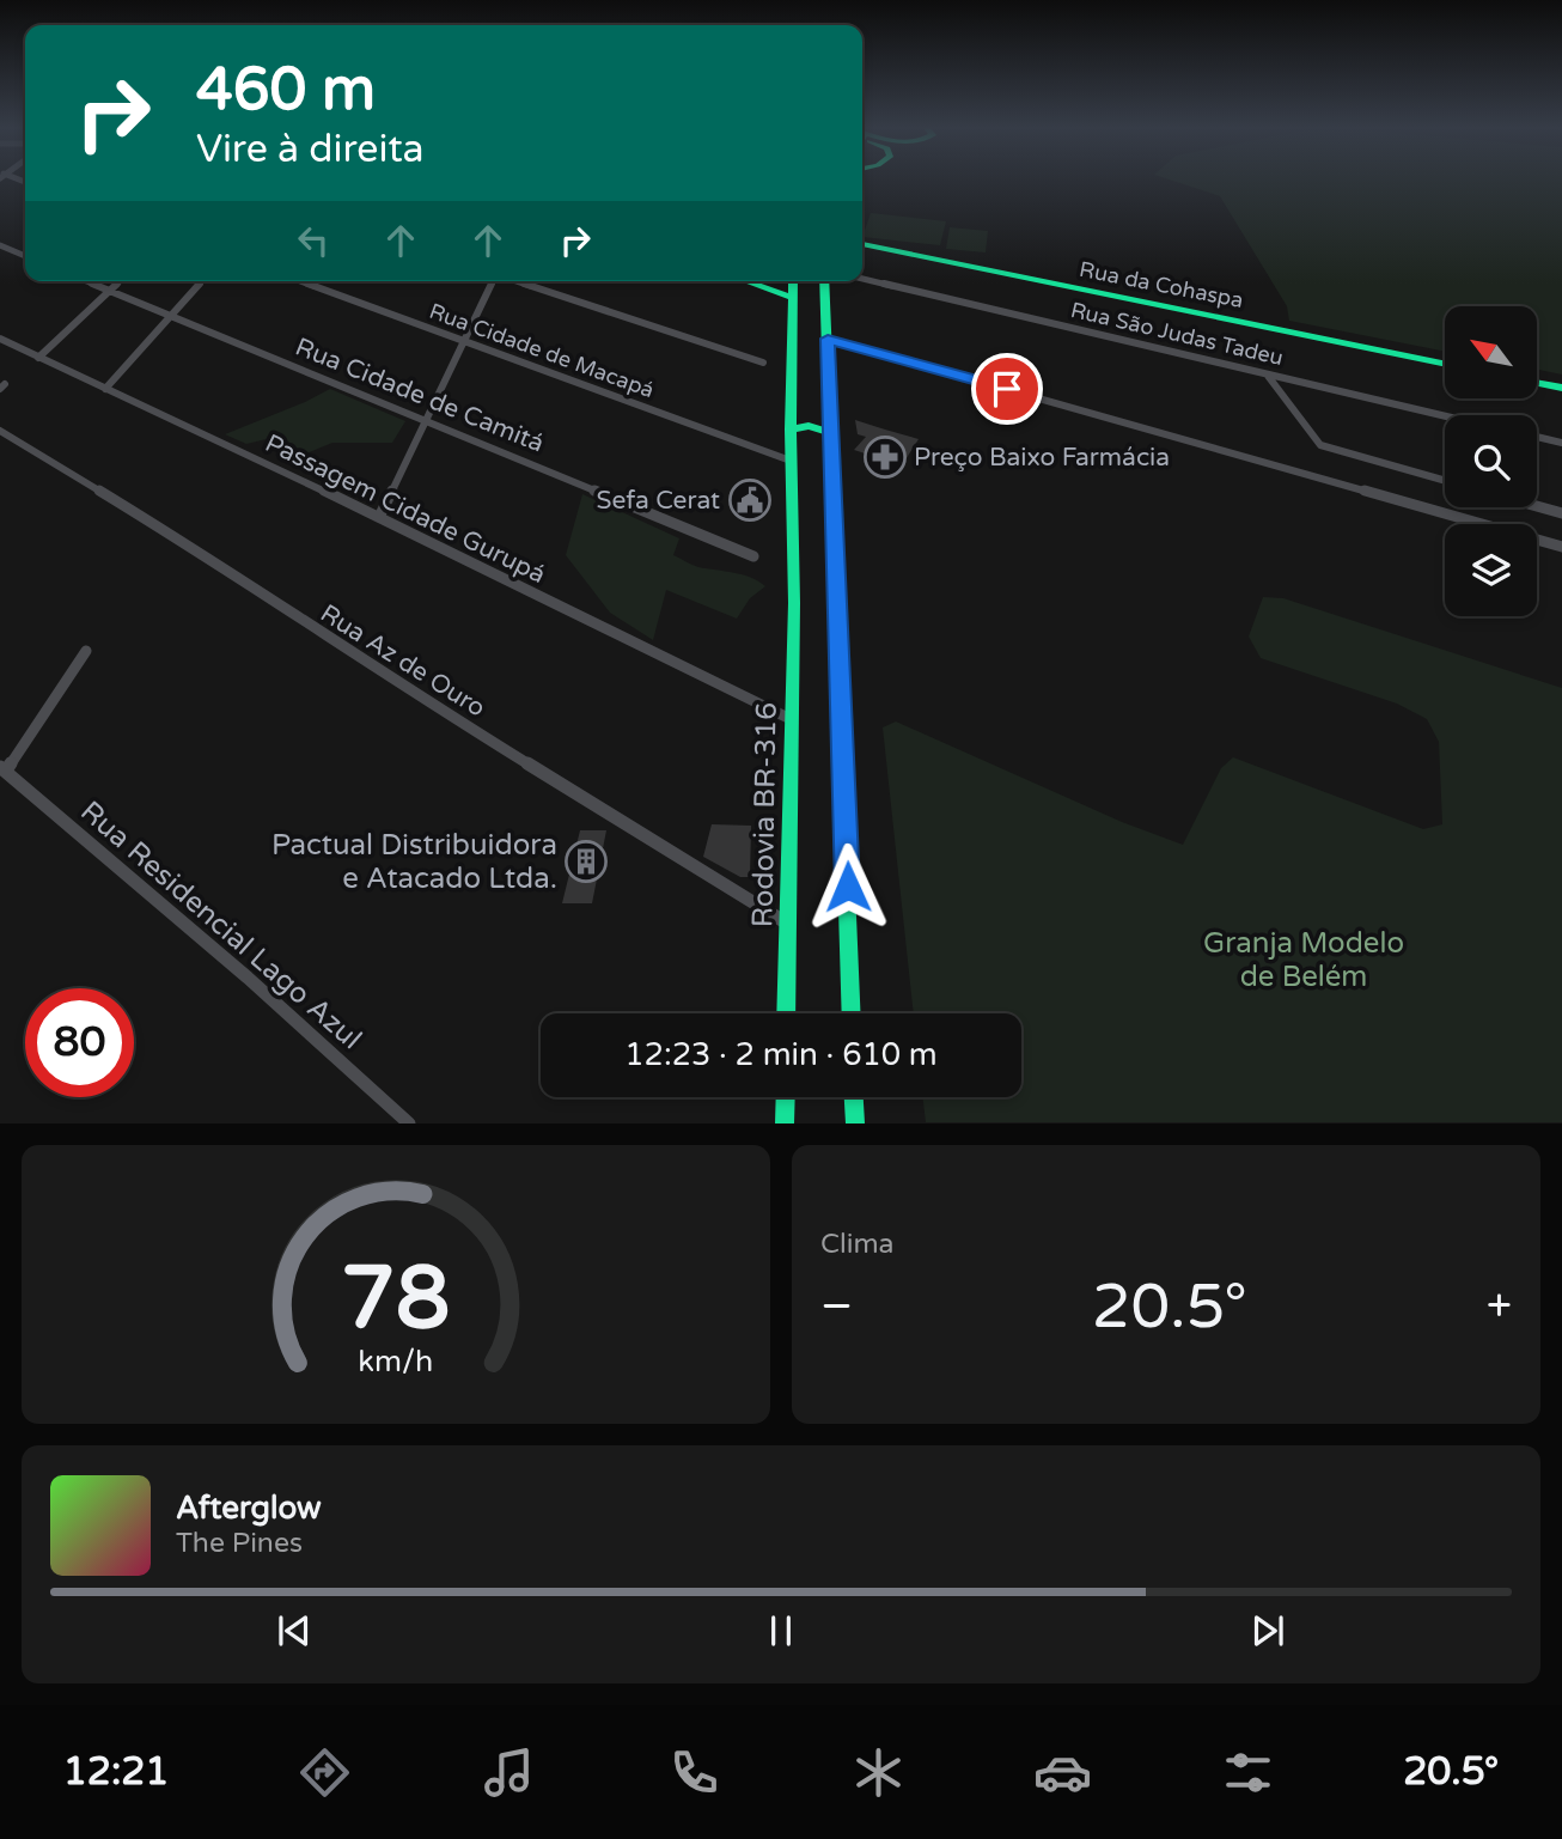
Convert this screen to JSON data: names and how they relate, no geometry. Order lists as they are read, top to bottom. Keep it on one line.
{"streets":{"main road":["Rua da Cohaspa","Rodovia BR-316"],"street":["Rua São Judas Tadeu","Rua Cidade de Macapá","Rua Cidade de Camitá","Passagem Cidade Gurupá","Rua Az de Ouro","Rua Residencial Lago Azul"]},"crossings":[["Rua Cidade de Macapá","Rodovia BR-316"],["Passagem Cidade Gurupá","Rodovia BR-316"],["Rua Az de Ouro","Rodovia BR-316"]],"parks":["Granja Modelo de Belém"],"places":{"pharmacy":["Preço Baixo Farmácia"],"public building":["Sefa Cerat"],"building":["Pactual Distribuidora e Atacado Ltda."]},"north":"top left","page":{"turn":["460 m","Vire à direita"],"limit":"80","trip":"12:23 · 2 min · 610 m","tile":"Clima","heat":["−","20.5°","+"],"song":["Afterglow","The Pines"],"tabs":["12:21","20.5°"],"gauge":["78","km/h"]}}
